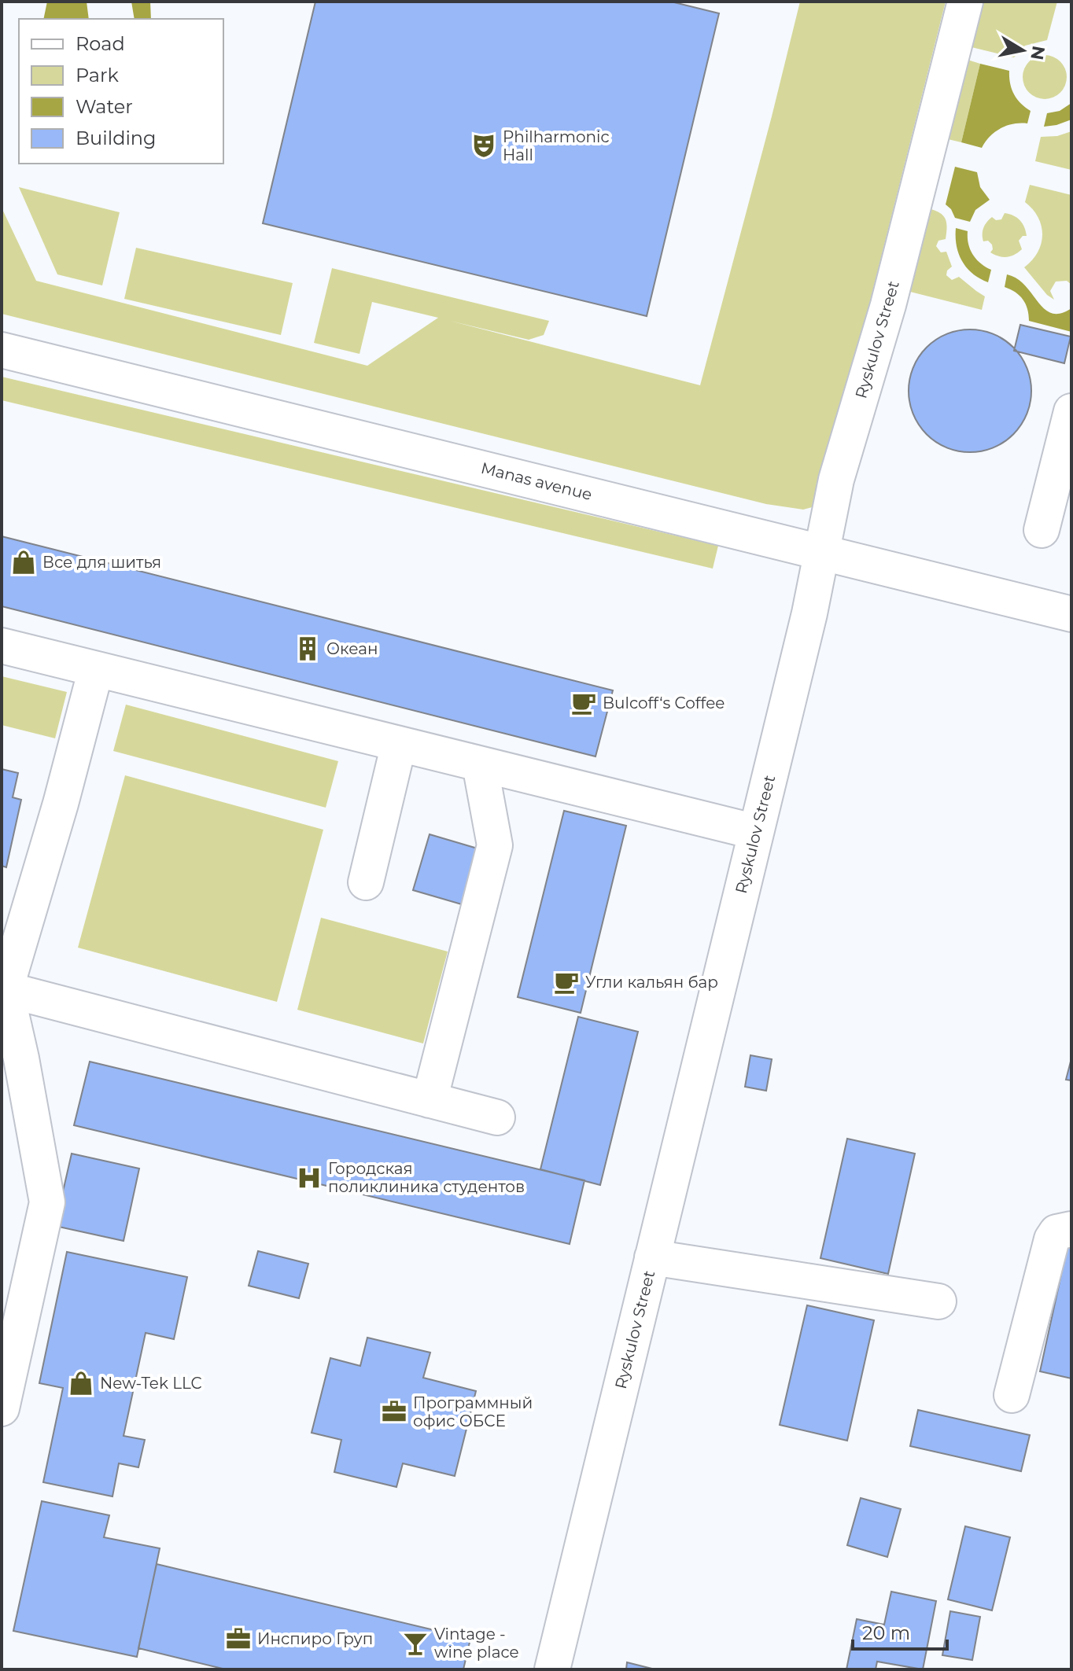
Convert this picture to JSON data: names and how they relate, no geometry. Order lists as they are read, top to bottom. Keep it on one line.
{"streets":{"street":["Ryskulov Street","Manas avenue"]},"crossings":[["Ryskulov Street","Manas avenue"]],"places":{"theatre":["Philharmonic Hall"],"shop":["Все для шитья","New-Tek LLC"],"building":["Океан"],"cafe":["Bulcoff‘s Coffee","Угли кальян бар"],"hospital":["Городская поликлиника студентов"],"office":["Программный офис ОБСЕ","Инспиро Груп"],"bar":["Vintage - wine place"]},"legend":["Road","Park","Water","Building"],"scale_bar":"20 m","north":"right"}
